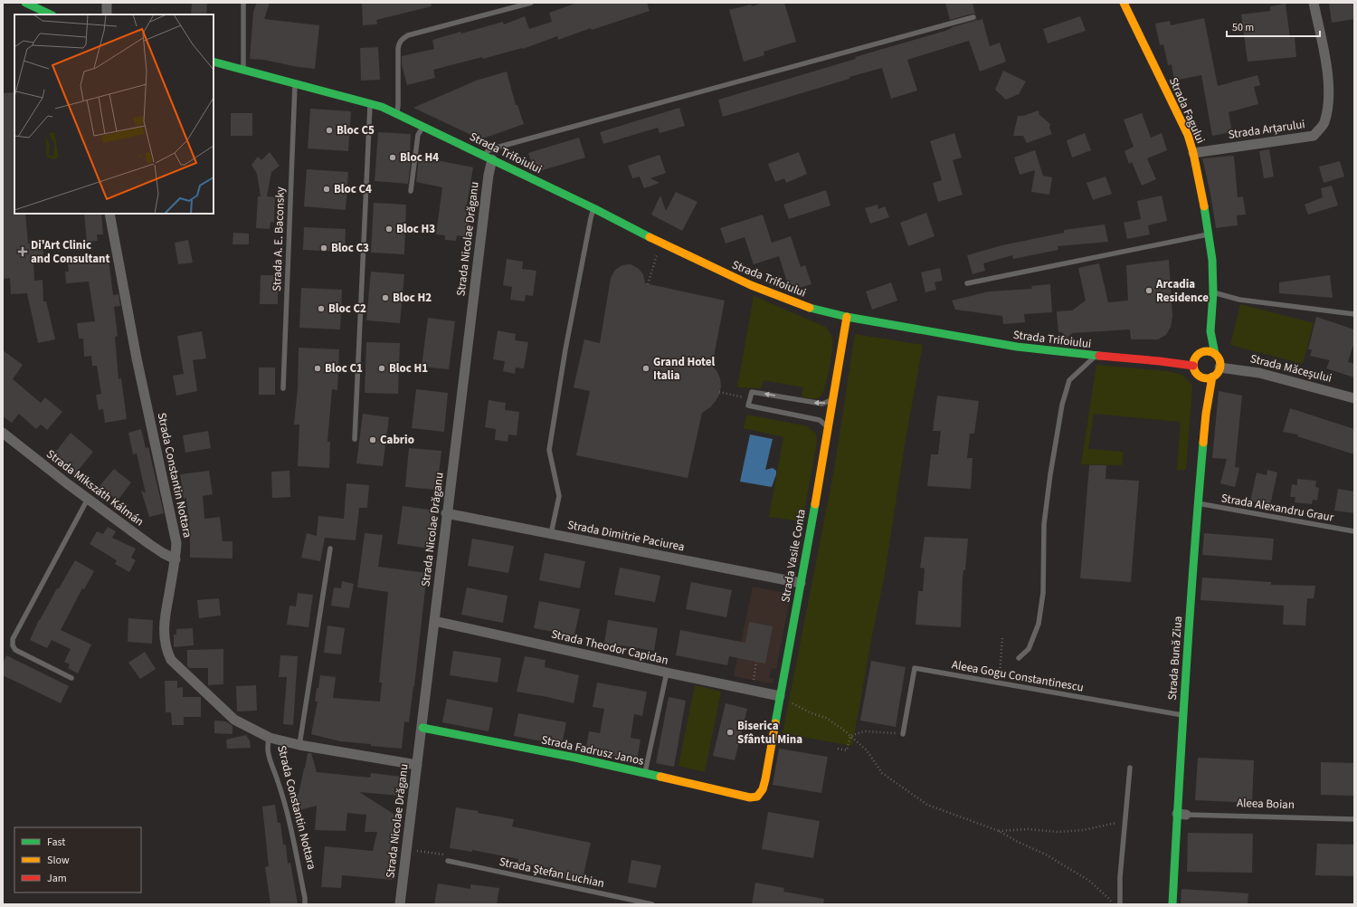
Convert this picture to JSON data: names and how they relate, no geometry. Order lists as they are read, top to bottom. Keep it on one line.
{"streets":{"street":["Strada Fagului","Strada Arțarului","Strada Trifoiului","Strada Nicolae Drăganu","Strada Măceșului","Strada Constantin Nottara","Strada Mikszáth Kálmán","Strada Dimitrie Paciurea","Strada Vasile Conta","Strada Theodor Capidan","Strada Bună Ziua","Strada Fadrusz Janos"],"lane":["Strada A. E. Baconsky","Strada Alexandru Graur","Aleea Gogu Constantinescu","Aleea Boian","Strada Ștefan Luchian"]},"crossings":[["Strada Fagului","Strada Arțarului"],["Strada Fagului","Strada Trifoiului"],["Strada Fagului","Strada Măceșului"],["Strada Fagului","Strada Bună Ziua"],["Strada Trifoiului","Strada A. E. Baconsky"],["Strada Trifoiului","Strada Nicolae Drăganu"],["Strada Trifoiului","Strada Măceșului"],["Strada Trifoiului","Strada Vasile Conta"],["Strada Trifoiului","Strada Bună Ziua"],["Strada Nicolae Drăganu","Strada Constantin Nottara"],["Strada Nicolae Drăganu","Strada Dimitrie Paciurea"],["Strada Nicolae Drăganu","Strada Theodor Capidan"],["Strada Nicolae Drăganu","Strada Fadrusz Janos"],["Strada Măceșului","Strada Bună Ziua"],["Strada Constantin Nottara","Strada Mikszáth Kálmán"],["Strada Alexandru Graur","Strada Bună Ziua"],["Strada Dimitrie Paciurea","Strada Vasile Conta"],["Strada Vasile Conta","Strada Theodor Capidan"],["Strada Vasile Conta","Strada Fadrusz Janos"],["Strada Bună Ziua","Aleea Gogu Constantinescu"],["Strada Bună Ziua","Aleea Boian"]],"places":{"other":["Bloc C5","Bloc H4","Bloc C4","Bloc H3","Bloc C3","Arcadia Residence","Bloc H2","Bloc C2","Bloc C1","Bloc H1","Grand Hotel Italia","Cabrio","Biserica Sfântul Mina"],"health":["Di'Art Clinic and Consultant"]},"legend":["Fast","Slow","Jam"],"scale_bar":"50 m"}
